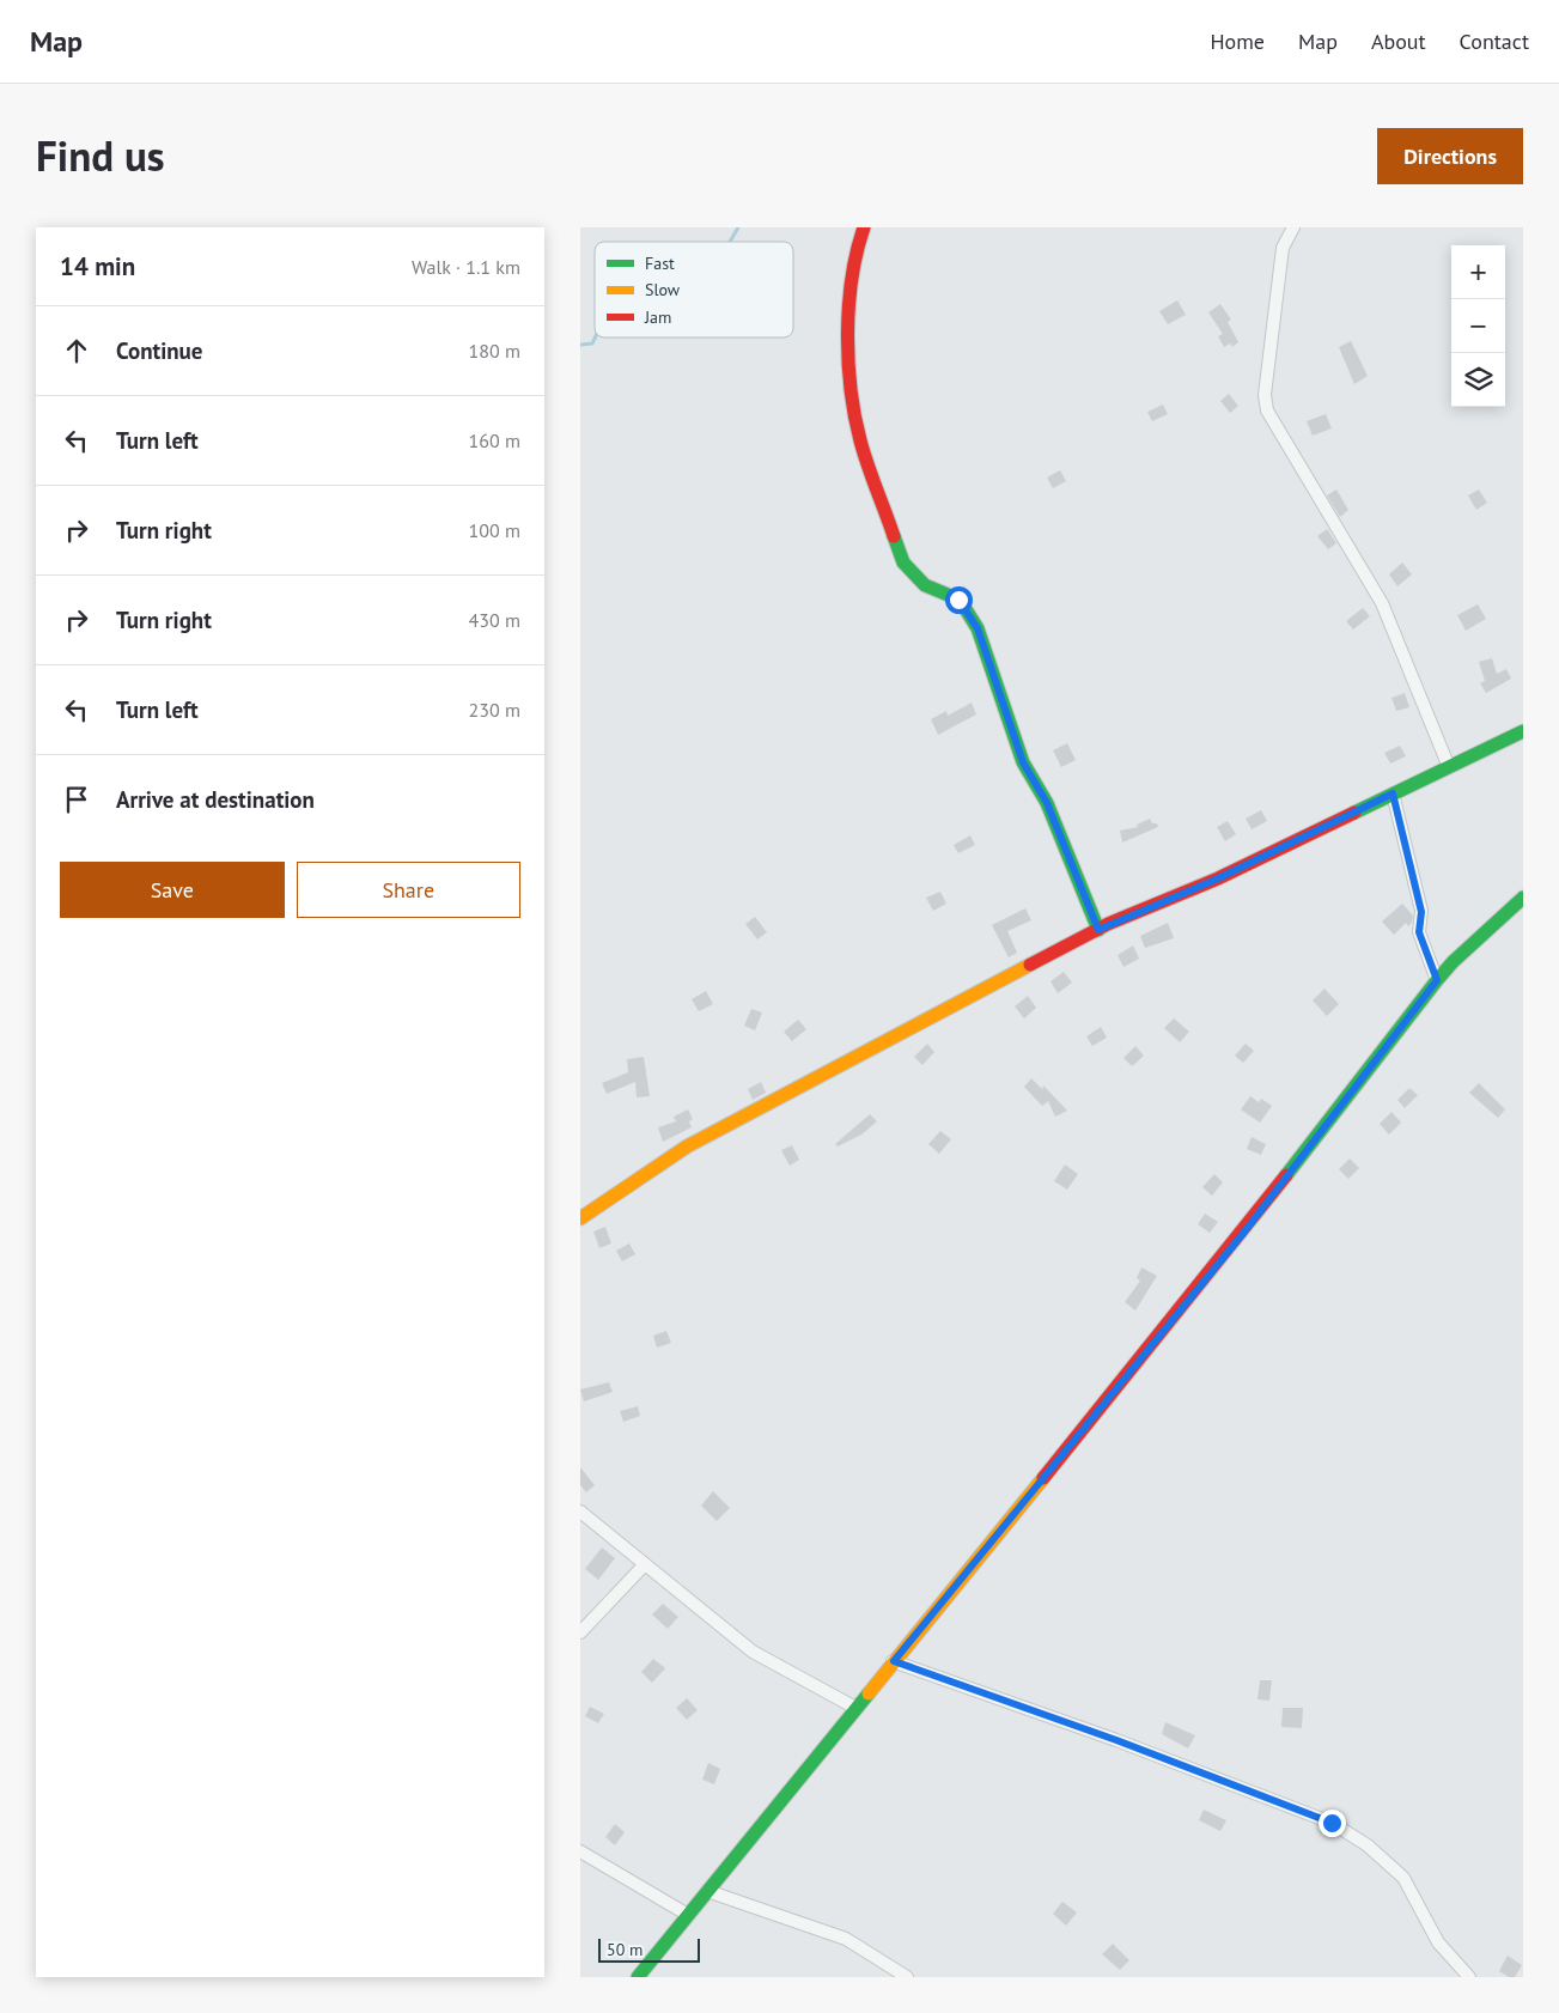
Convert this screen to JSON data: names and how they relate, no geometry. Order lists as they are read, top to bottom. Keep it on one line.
{"legend":["Fast","Slow","Jam"],"scale_bar":"50 m","page":{"header":"Map","nav":["Home","Map","About","Contact"],"title":"Find us","buttons":["Directions",["Save","Share"]],"heading":["14 min","Walk · 1.1 km"],"map_buttons":["+","−"],"list":[["Continue","180 m"],["Turn left","160 m"],["Turn right","100 m"],["Turn right","430 m"],["Turn left","230 m"],"Arrive at destination"],"scale":"50 m"}}
